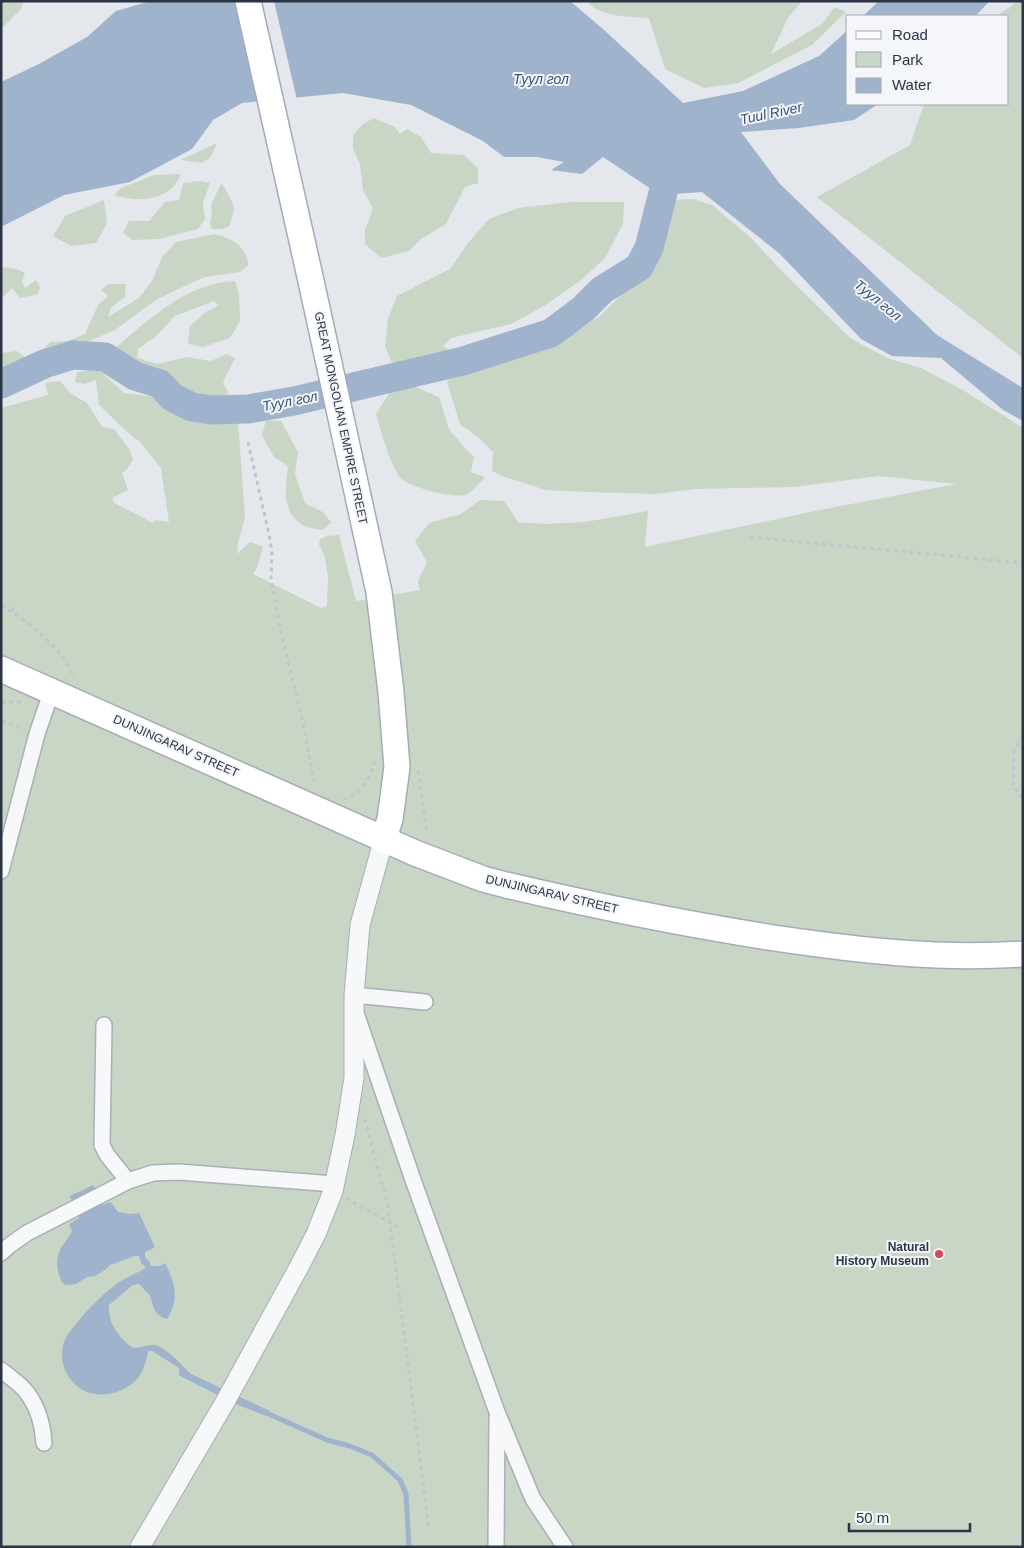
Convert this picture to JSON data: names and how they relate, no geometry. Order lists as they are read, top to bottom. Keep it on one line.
{"streets":{"main road":["GREAT MONGOLIAN EMPIRE STREET","DUNJINGARAV STREET"]},"crossings":[["GREAT MONGOLIAN EMPIRE STREET","DUNJINGARAV STREET"]],"water":["Туул гол","Tuul River"],"places":["Natural History Museum"],"legend":["Road","Park","Water"],"scale_bar":"50 m"}
